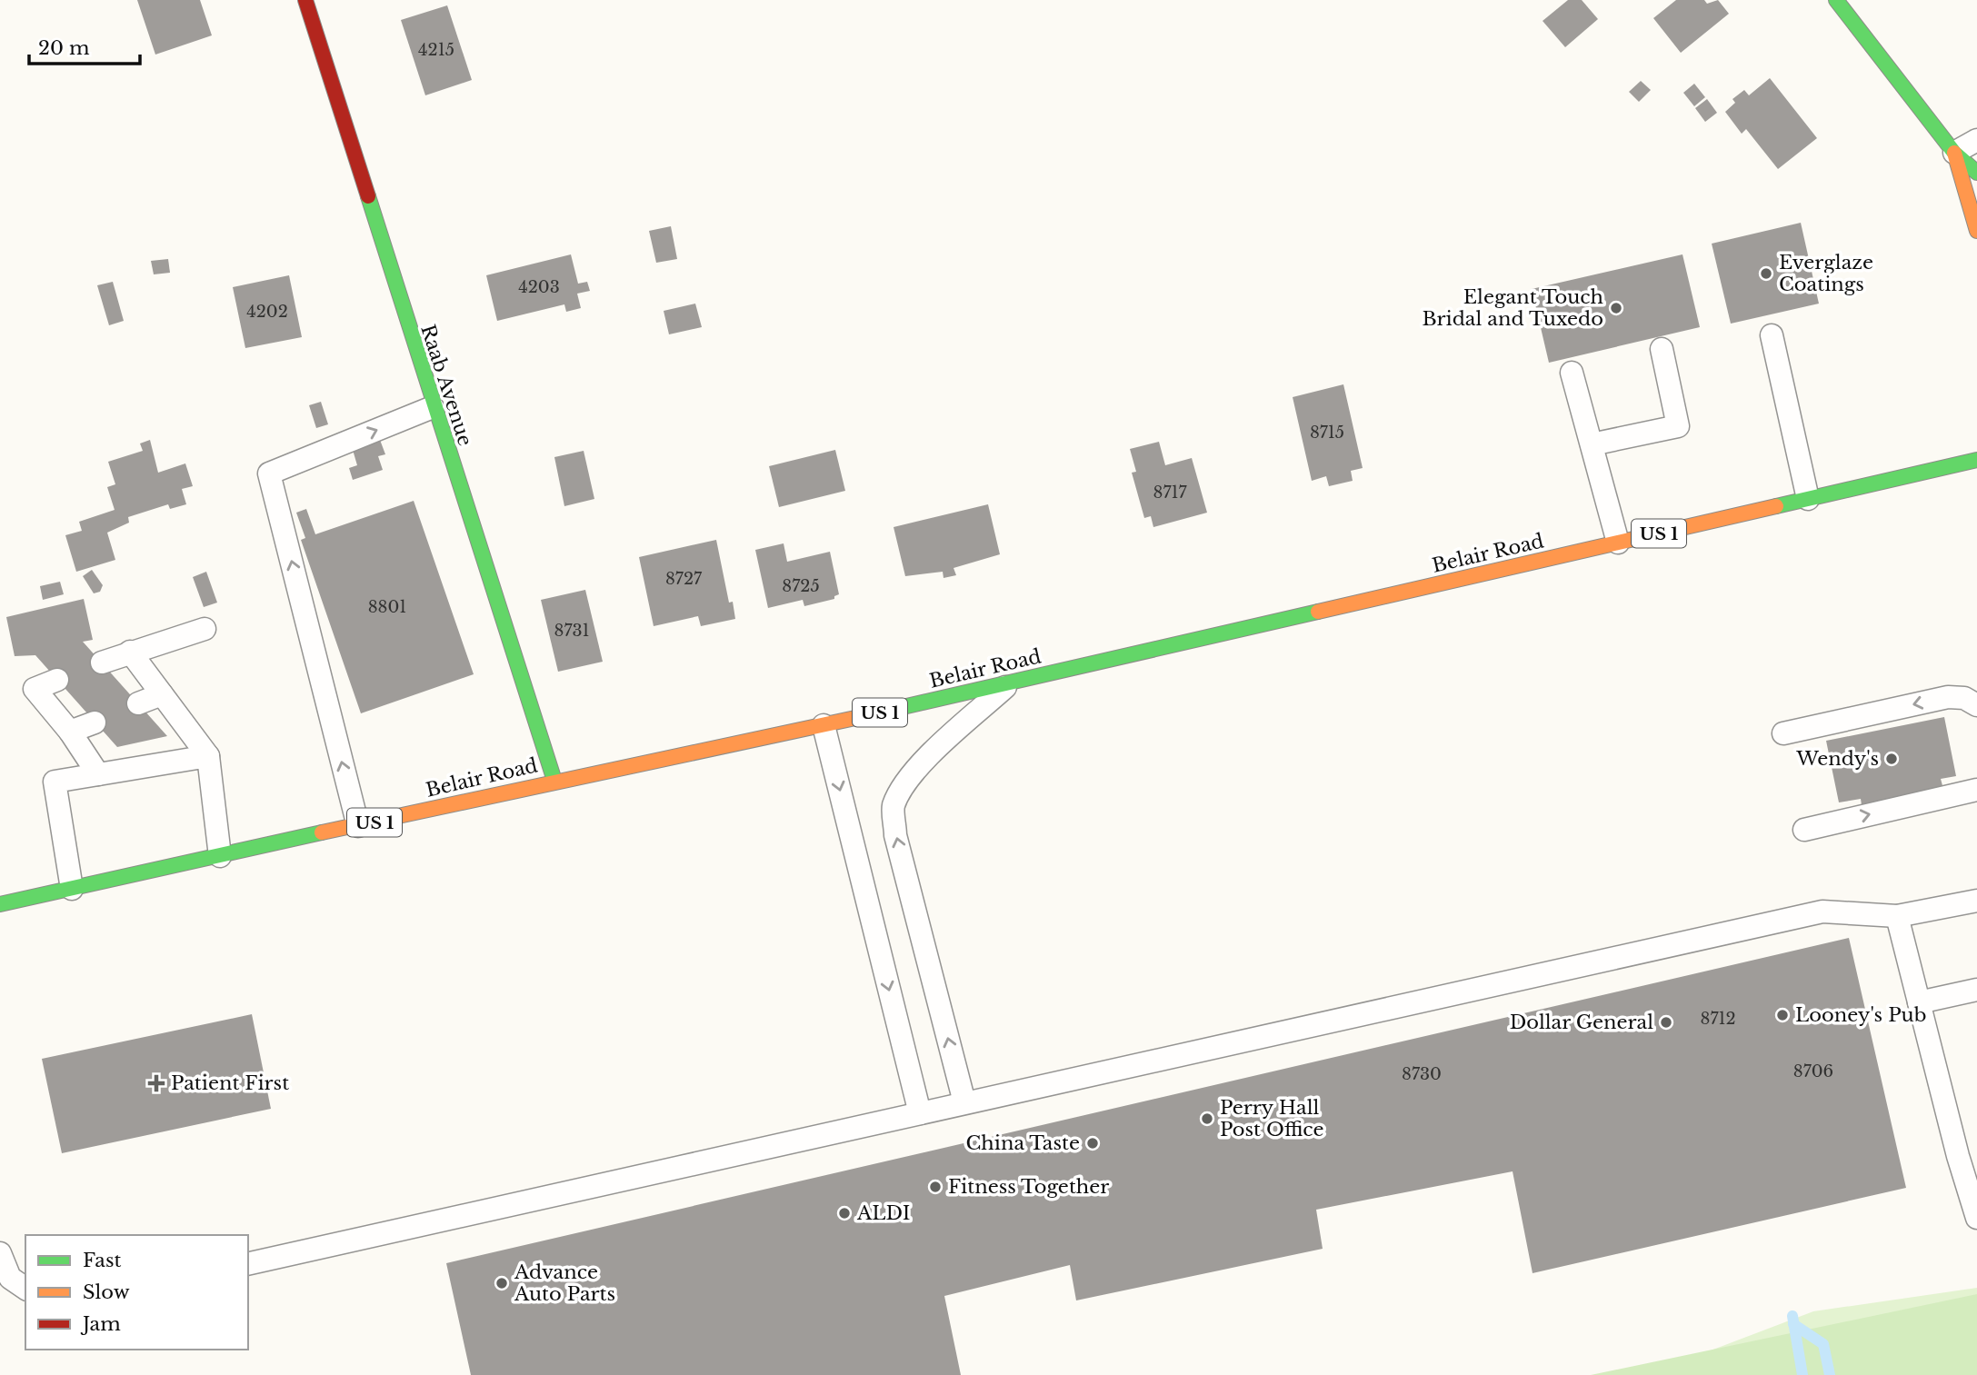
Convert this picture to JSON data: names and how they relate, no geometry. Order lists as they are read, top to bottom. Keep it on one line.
{"streets":{"main road":["Raab Avenue","US 1","Belair Road"]},"crossings":[["Raab Avenue","Belair Road"]],"places":{"other":["Everglaze Coatings","Elegant Touch Bridal and Tuxedo","Wendy's","Looney's Pub","Dollar General","Perry Hall Post Office","China Taste","Fitness Together","ALDI","Advance Auto Parts"],"health":["Patient First"]},"house_numbers":["4215","4203","4202","8715","8717","8727","8725","8801","8731","8712","8706","8730"],"legend":["Fast","Slow","Jam"],"scale_bar":"20 m"}
